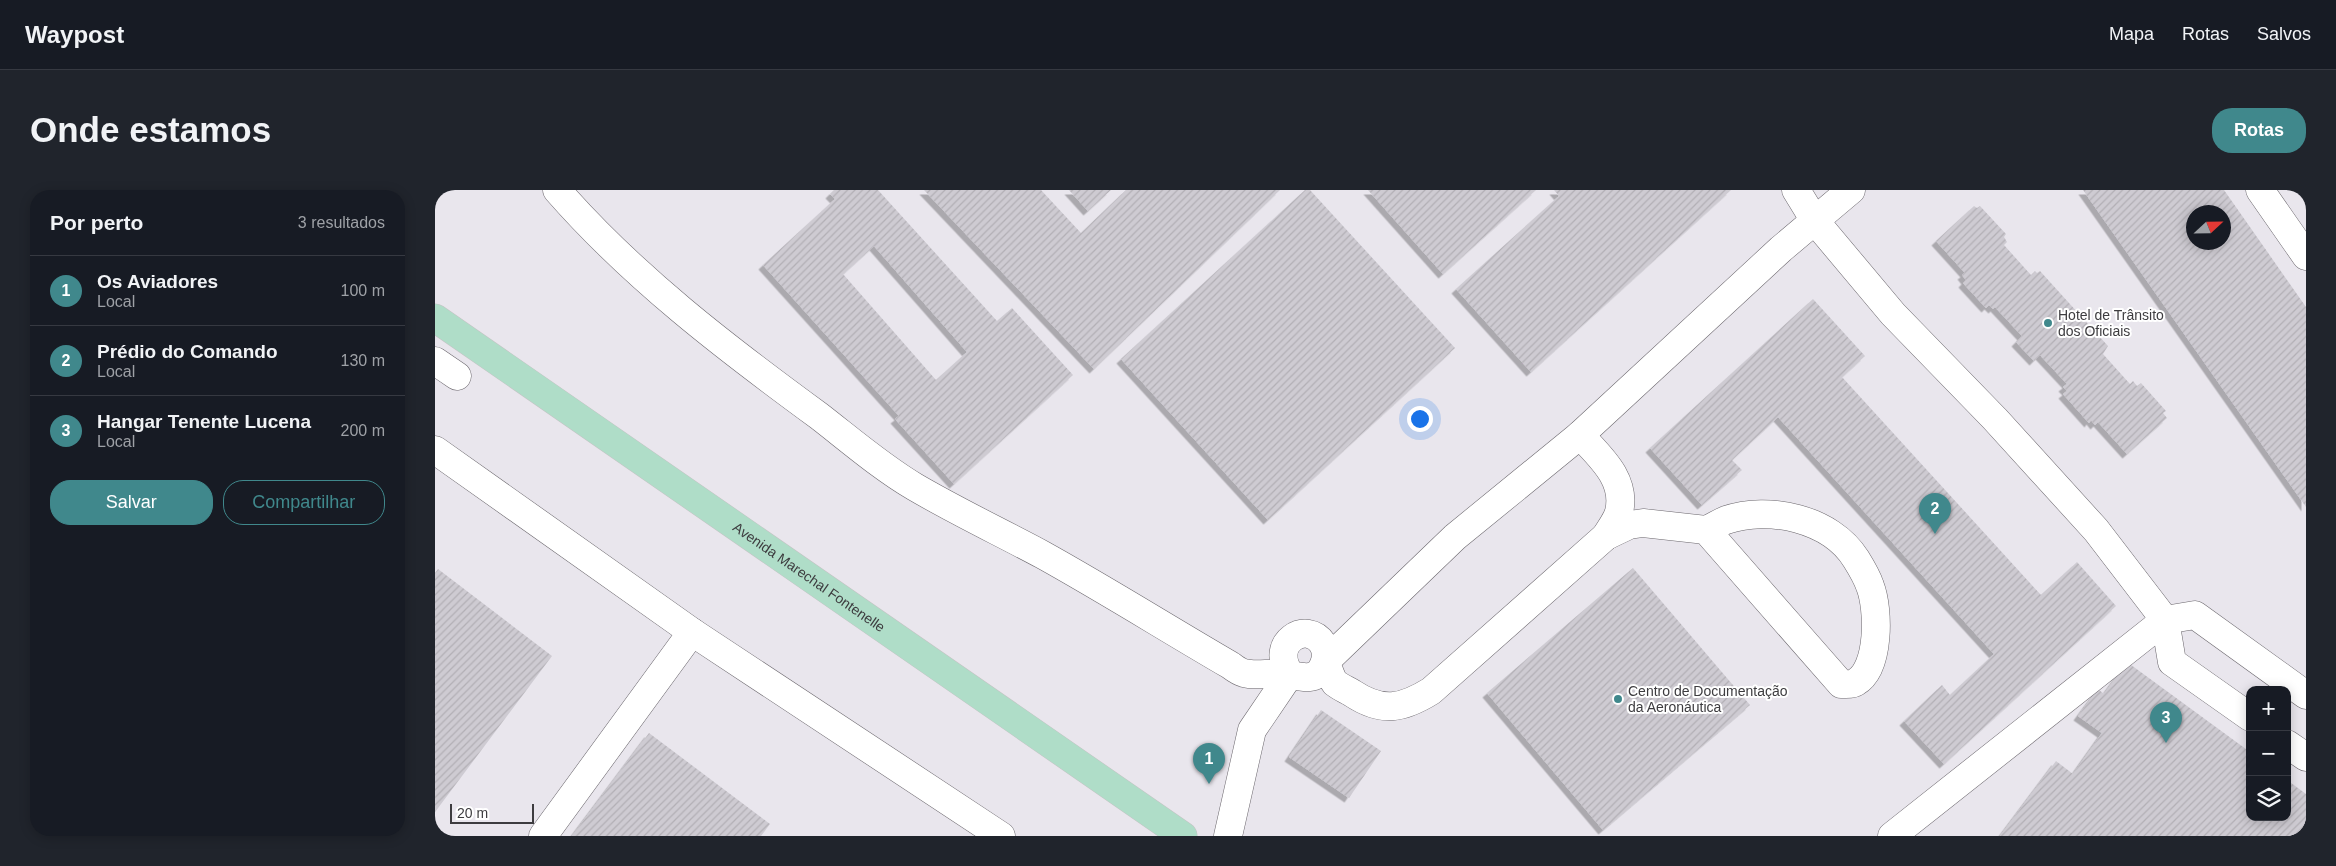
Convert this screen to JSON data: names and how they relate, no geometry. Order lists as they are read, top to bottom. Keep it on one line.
{"streets":{"main road":["Avenida Marechal Fontenelle"]},"places":["Hotel de Trânsito dos Oficiais","Centro de Documentação da Aeronáutica"],"scale_bar":"20 m","north":"right","page":{"header":"Waypost","nav":["Mapa","Rotas","Salvos"],"buttons":["Rotas",["Salvar","Compartilhar"]],"title":"Onde estamos","heading":["Por perto","3 resultados"],"list":[{"mark":"1","name":"Os Aviadores","note":"Local","value":"100 m"},{"mark":"2","name":"Prédio do Comando","note":"Local","value":"130 m"},{"mark":"3","name":"Hangar Tenente Lucena","note":"Local","value":"200 m"}],"pins":["2","3","1"],"map_buttons":["+","−"],"scale":"20 m"}}
